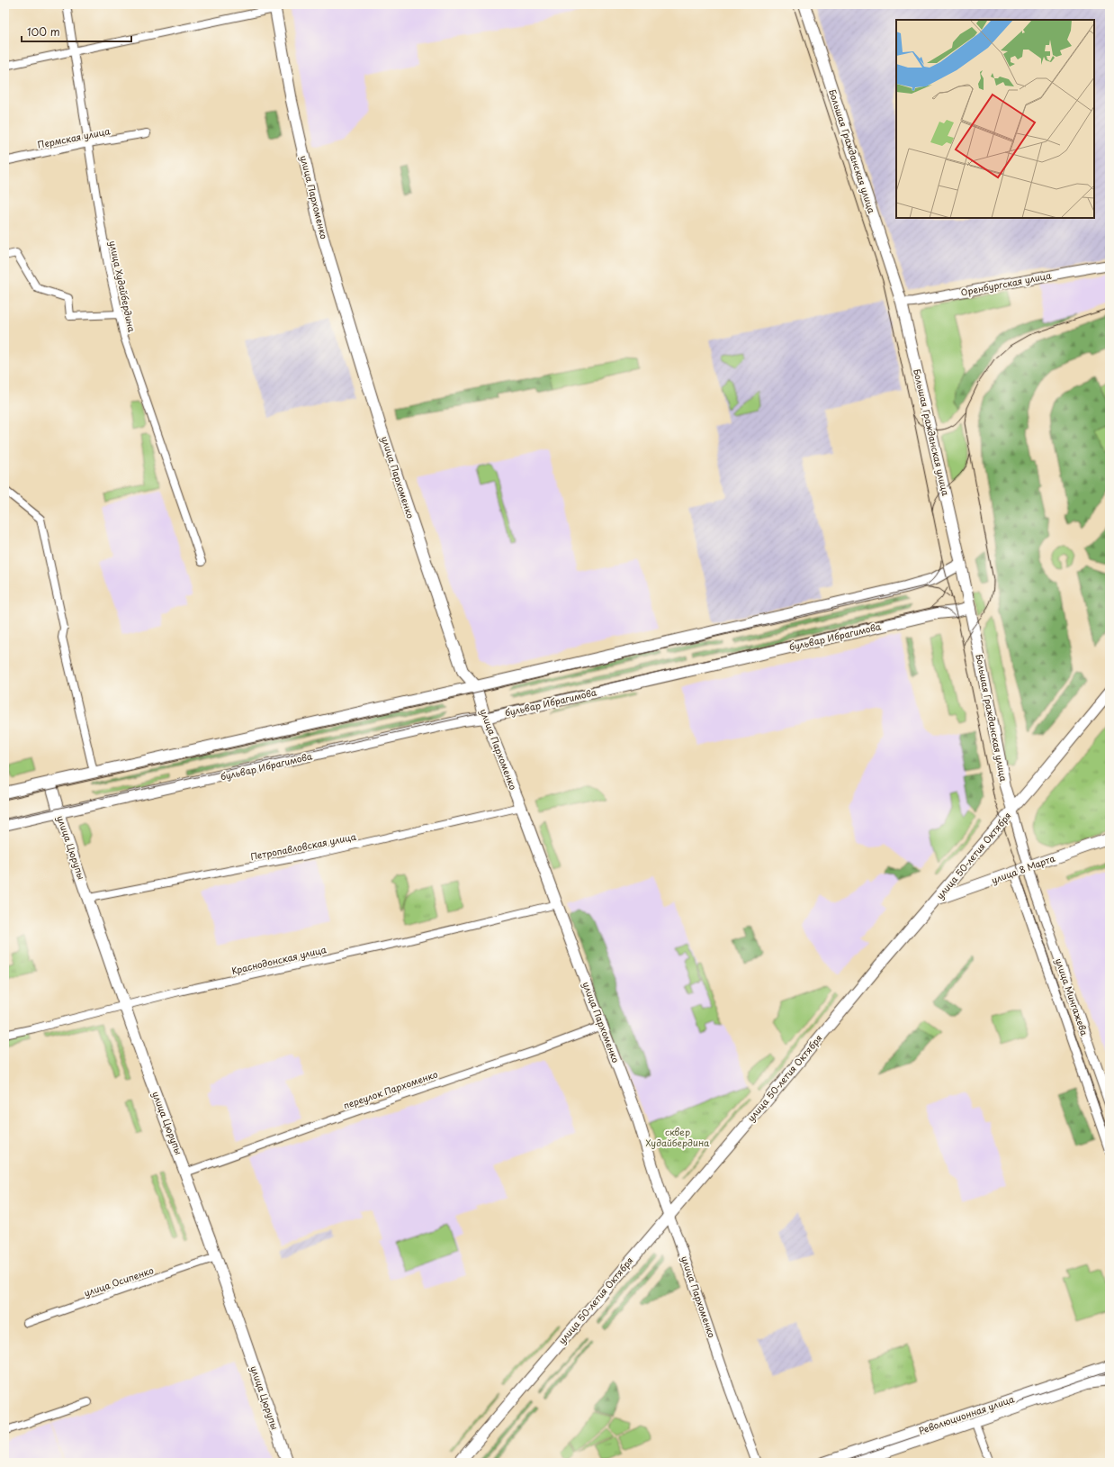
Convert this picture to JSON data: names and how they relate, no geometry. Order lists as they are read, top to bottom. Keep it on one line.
{"streets":{"main road":["Большая Гражданская улица","улица Пархоменко","бульвар Ибрагимова","улица Цюрупы","улица 50-летия Октября","улица 8 Марта","Революционная улица"],"street":["Пермская улица","Оренбургская улица","улица Худайбердина","Петропавловская улица","Краснодонская улица","улица Мингажева","переулок Пархоменко","улица Осипенко"]},"crossings":[["Пермская улица","улица Худайбердина"],["Большая Гражданская улица","Оренбургская улица"],["Большая Гражданская улица","бульвар Ибрагимова"],["Большая Гражданская улица","улица 50-летия Октября"],["Большая Гражданская улица","улица 8 Марта"],["Большая Гражданская улица","улица Мингажева"],["улица Пархоменко","бульвар Ибрагимова"],["улица Пархоменко","Петропавловская улица"],["улица Пархоменко","улица 50-летия Октября"],["улица Пархоменко","Краснодонская улица"],["улица Пархоменко","переулок Пархоменко"],["бульвар Ибрагимова","улица Цюрупы"],["Петропавловская улица","улица Цюрупы"],["улица Цюрупы","Краснодонская улица"],["улица Цюрупы","переулок Пархоменко"],["улица Цюрупы","улица Осипенко"],["улица 50-летия Октября","улица 8 Марта"],["улица 8 Марта","улица Мингажева"]],"parks":["сквер Худайбердина"],"scale_bar":"100 m"}
